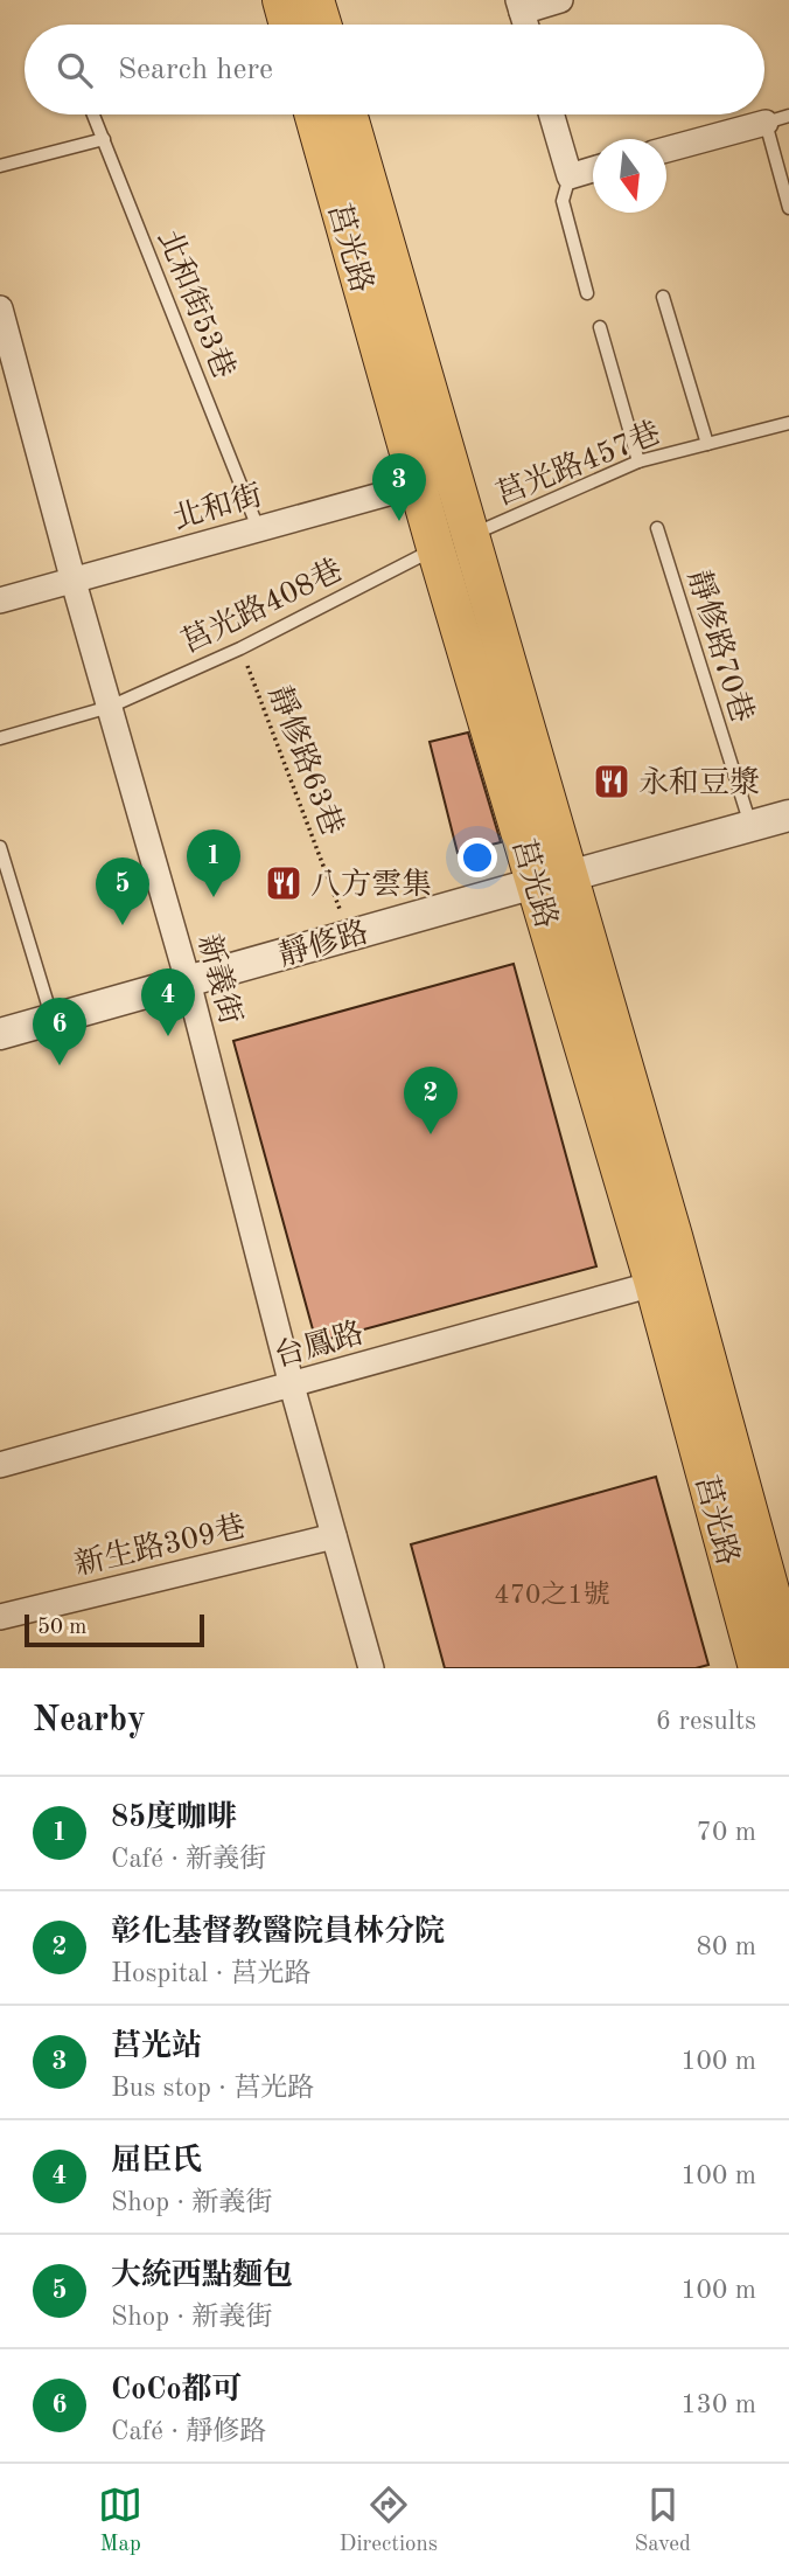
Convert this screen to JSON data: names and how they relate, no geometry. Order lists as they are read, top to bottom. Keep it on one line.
{"streets":{"main road":["莒光路"],"street":["北和街","靜修路","新義街","台鳳路","新生路309巷"],"lane":["北和街53巷","莒光路457巷","莒光路408巷","靜修路70巷"],"path":["靜修路63巷"]},"crossings":[["莒光路","莒光路457巷"],["莒光路","北和街"],["莒光路","莒光路408巷"],["莒光路","靜修路"],["莒光路","台鳳路"],["北和街53巷","北和街"],["莒光路457巷","莒光路408巷"],["北和街","新義街"],["莒光路408巷","靜修路63巷"],["莒光路408巷","新義街"],["靜修路70巷","靜修路"],["靜修路63巷","靜修路"],["靜修路","新義街"],["新義街","台鳳路"],["新義街","新生路309巷"]],"places":{"restaurant":["永和豆漿","八方雲集"]},"house_numbers":["470之1號"],"scale_bar":"50 m","north":"bottom","page":{"search":"Search here","pins":["3","1","5","4","6","2"],"scale":"50 m","heading":["Nearby","6 results"],"list":[{"mark":"1","name":"85度咖啡","note":"Café · 新義街","value":"70 m"},{"mark":"2","name":"彰化基督教醫院員林分院","note":"Hospital · 莒光路","value":"80 m"},{"mark":"3","name":"莒光站","note":"Bus stop · 莒光路","value":"100 m"},{"mark":"4","name":"屈臣氏","note":"Shop · 新義街","value":"100 m"},{"mark":"5","name":"大統西點麵包","note":"Shop · 新義街","value":"100 m"},{"mark":"6","name":"CoCo都可","note":"Café · 靜修路","value":"130 m"}],"nav":["Map","Directions","Saved"]}}
